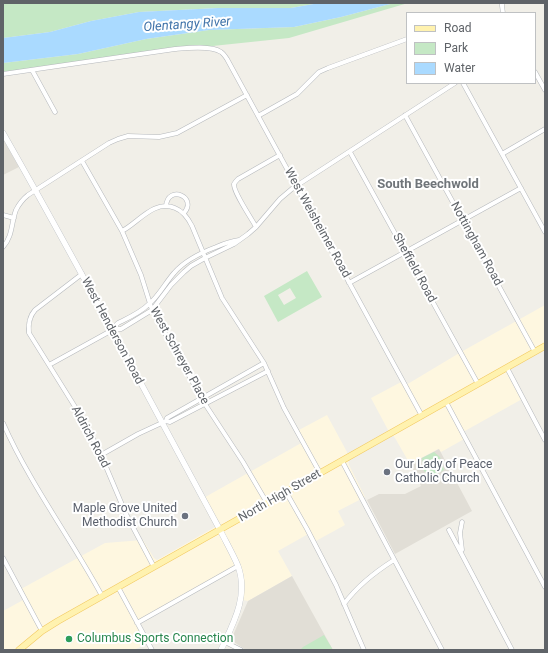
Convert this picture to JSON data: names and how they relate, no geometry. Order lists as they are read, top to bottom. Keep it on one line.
{"streets":{"main road":["West Henderson Road","North High Street"],"street":["West Weisheimer Road","Nottingham Road","Sheffield Road","West Schreyer Place","Aldrich Road"]},"crossings":[["West Weisheimer Road","North High Street"],["Nottingham Road","North High Street"],["Sheffield Road","North High Street"],["West Henderson Road","Aldrich Road"],["West Henderson Road","North High Street"],["West Schreyer Place","North High Street"],["Aldrich Road","North High Street"]],"districts":["South Beechwold"],"water":["Olentangy River"],"places":["Our Lady of Peace Catholic Church","Maple Grove United Methodist Church","Columbus Sports Connection"],"legend":["Road","Park","Water"]}
